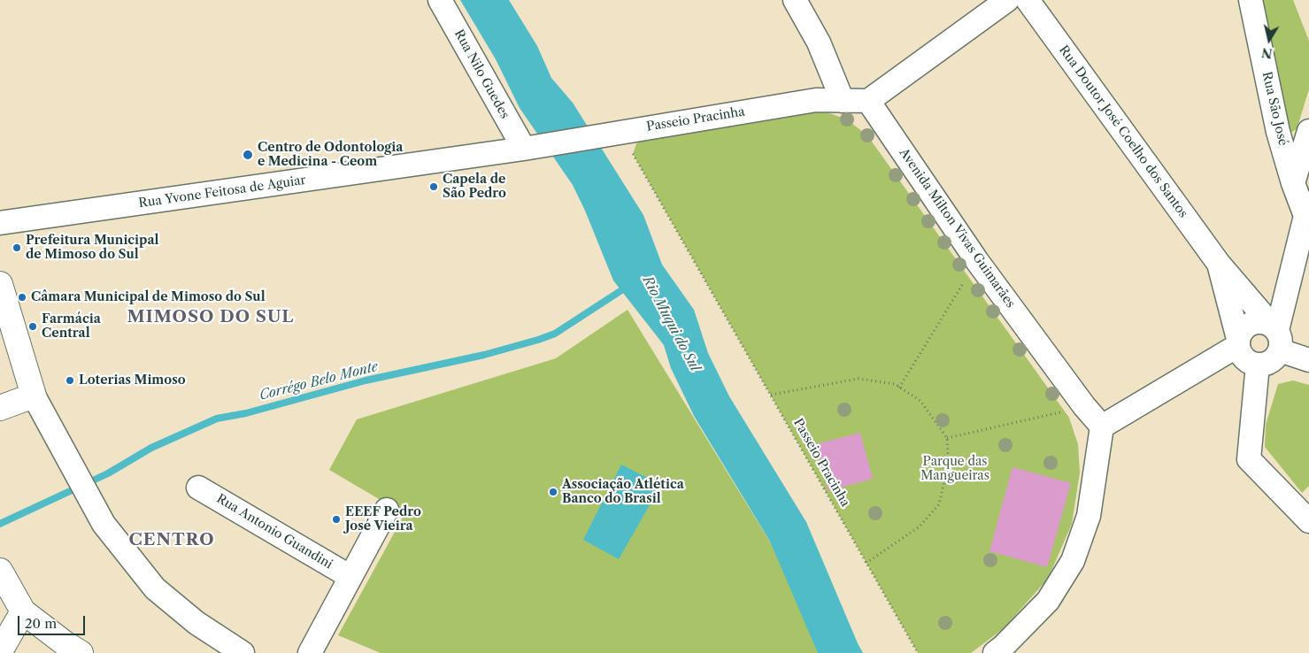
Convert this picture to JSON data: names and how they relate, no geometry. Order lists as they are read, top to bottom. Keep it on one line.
{"streets":{"street":["Rua Nilo Guedes","Rua São José","Rua Doutor José Coelho dos Santos","Rua Yvone Feitosa de Aguiar","Avenida Milton Vivas Guimarães","Rua Antonio Guandini"],"path":["Passeio Pracinha"]},"crossings":[["Rua Nilo Guedes","Rua Yvone Feitosa de Aguiar"],["Rua São José","Rua Doutor José Coelho dos Santos"],["Passeio Pracinha","Rua Yvone Feitosa de Aguiar"]],"districts":["MIMOSO DO SUL","CENTRO"],"water":["Rio Muqui do Sul","Corrégo Belo Monte"],"parks":["Parque das Mangueiras"],"places":["Centro de Odontologia e Medicina - Ceom","Capela de São Pedro","Prefeitura Municipal de Mimoso do Sul","Câmara Municipal de Mimoso do Sul","Farmácia Central","Loterias Mimoso","Associação Atlética Banco do Brasil","EEEF Pedro José Vieira"],"scale_bar":"20 m","north":"bottom"}
